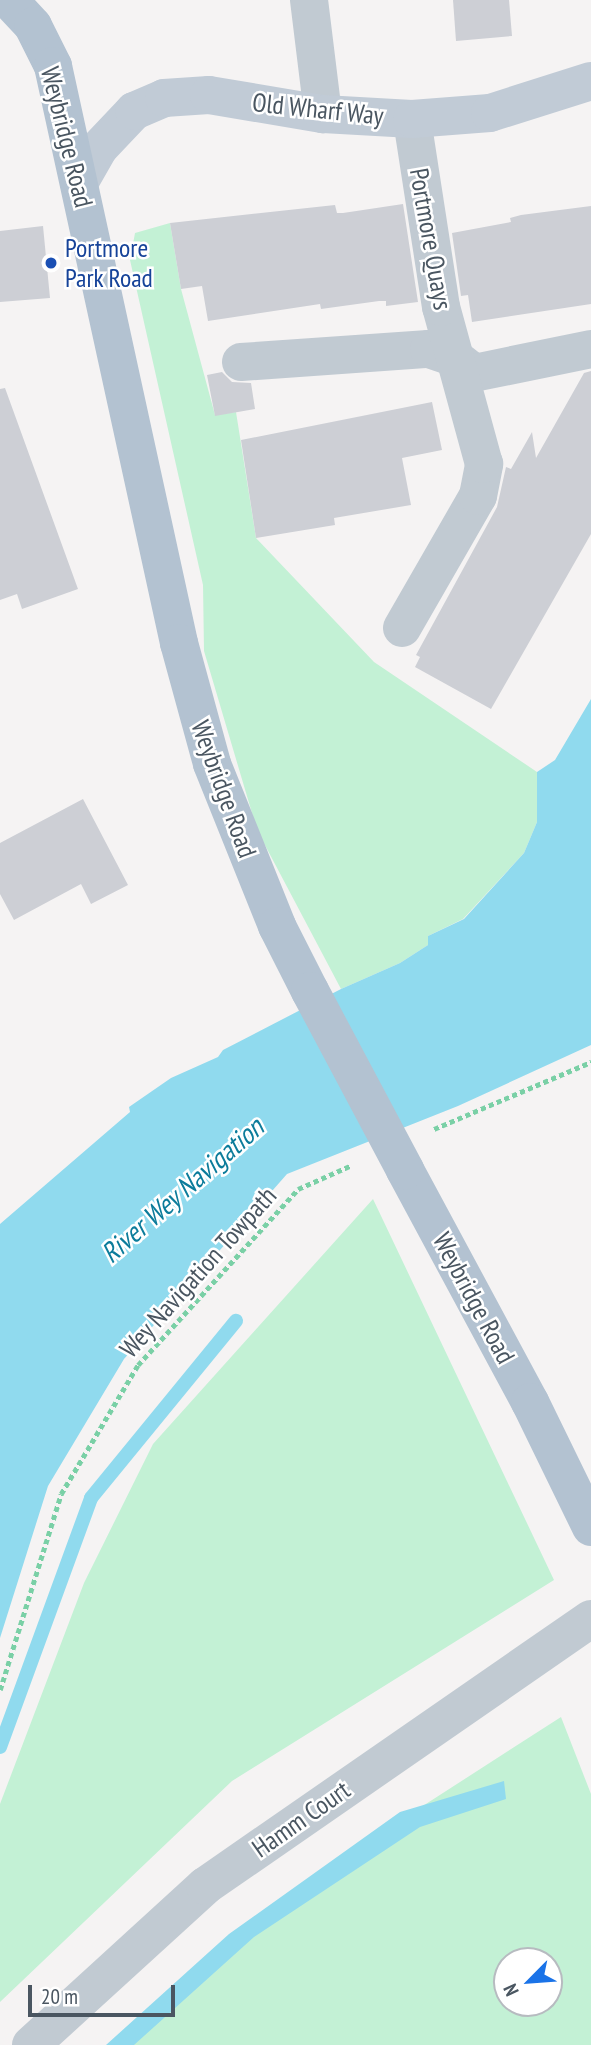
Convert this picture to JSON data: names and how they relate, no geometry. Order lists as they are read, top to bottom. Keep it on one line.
{"streets":{"main road":["Weybridge Road"],"street":["Old Wharf Way","Portmore Quays","Hamm Court"],"path":["Wey Navigation Towpath"]},"crossings":[["Old Wharf Way","Weybridge Road"],["Old Wharf Way","Portmore Quays"]],"water":["River Wey Navigation"],"places":["Portmore Park Road"],"scale_bar":"20 m","north":"bottom left"}
